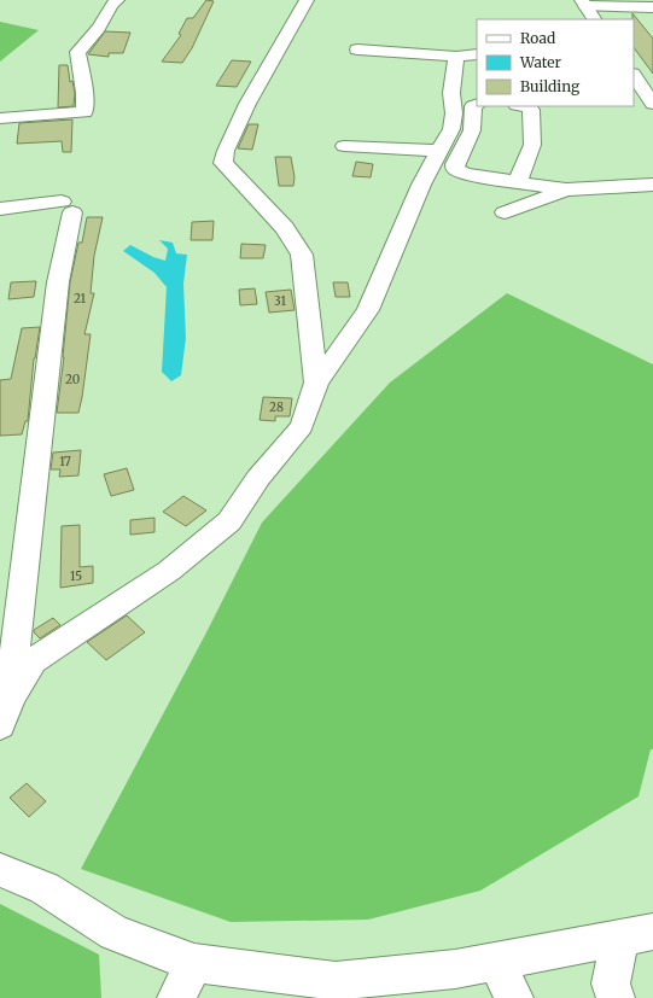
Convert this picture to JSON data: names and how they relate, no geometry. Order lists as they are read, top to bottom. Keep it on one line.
{"house_numbers":["21","31","20","28","17","15"],"legend":["Road","Water","Building"]}
